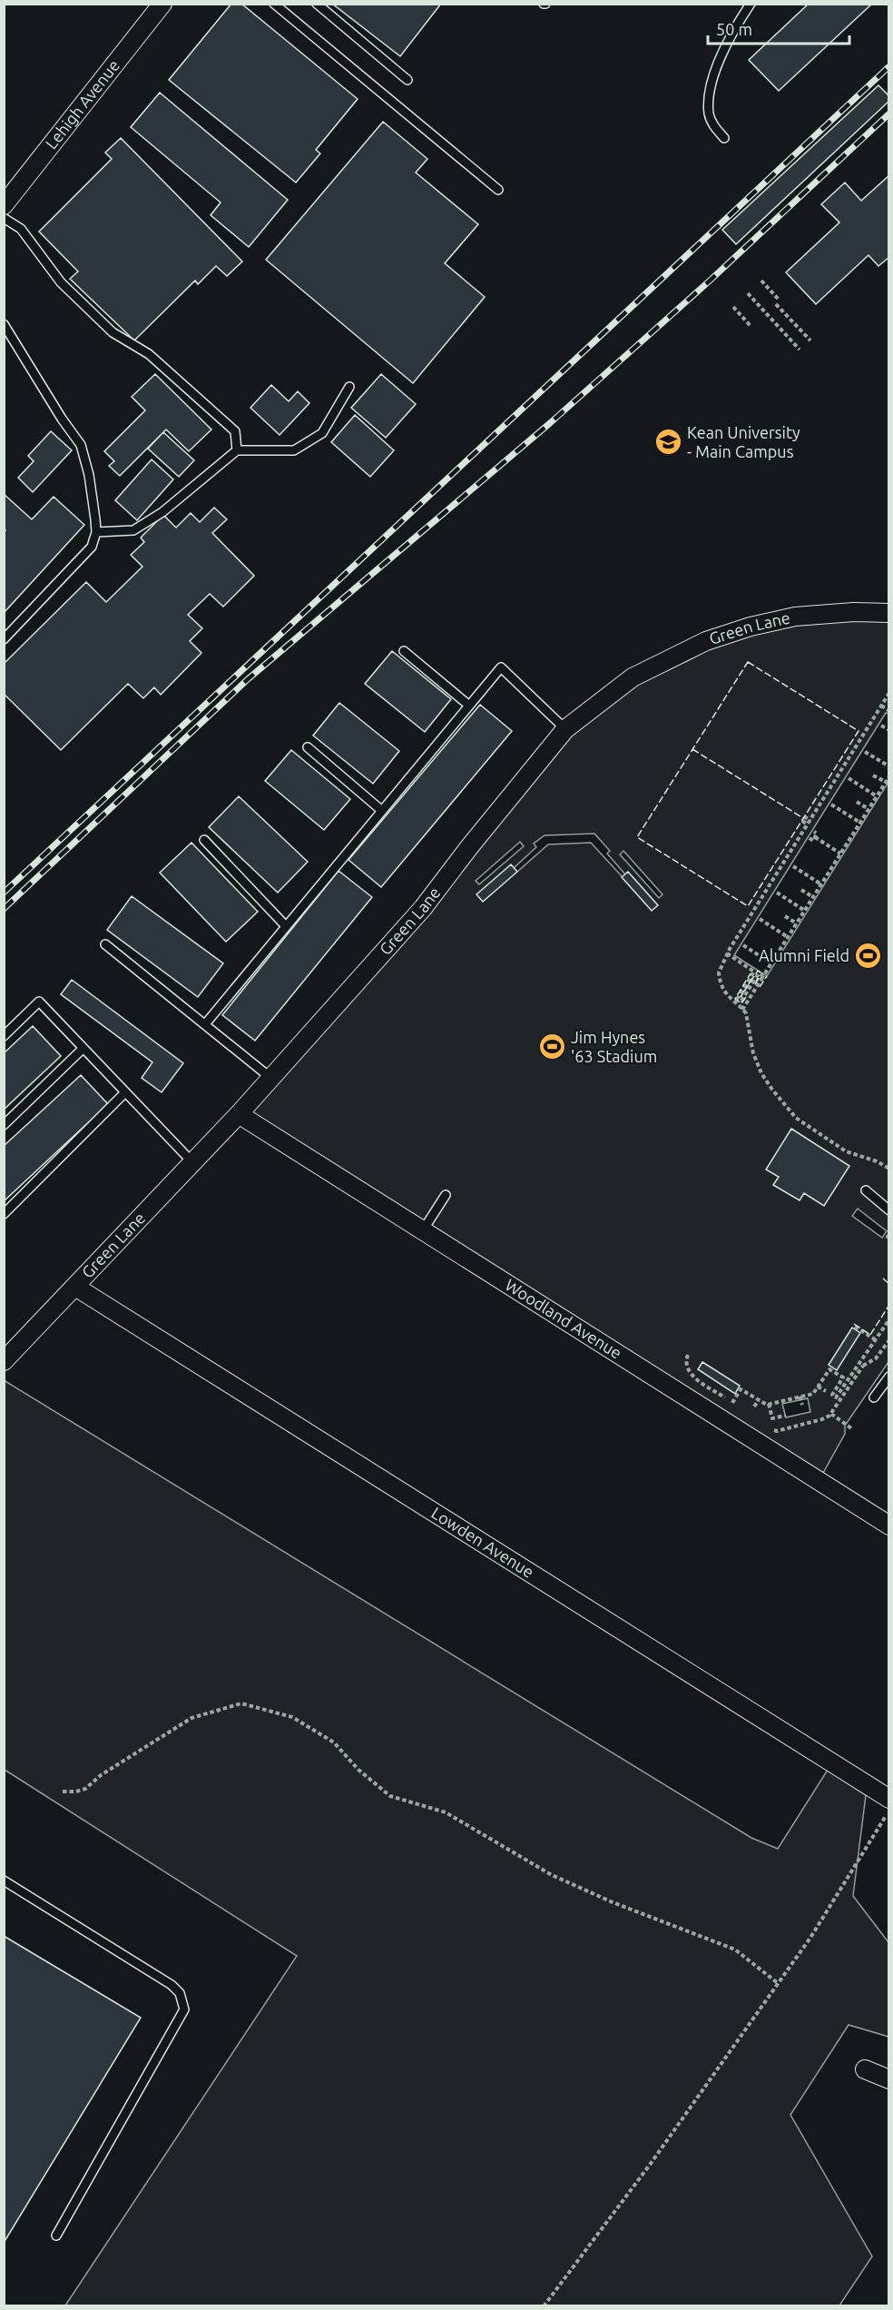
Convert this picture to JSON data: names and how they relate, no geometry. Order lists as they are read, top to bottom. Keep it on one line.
{"streets":{"street":["Lehigh Avenue","Green Lane","Woodland Avenue","Lowden Avenue"]},"crossings":[["Green Lane","Woodland Avenue"],["Green Lane","Lowden Avenue"]],"places":{"school or university":["Kean University - Main Campus"],"sports":["Alumni Field","Jim Hynes '63 Stadium"]},"scale_bar":"50 m"}
